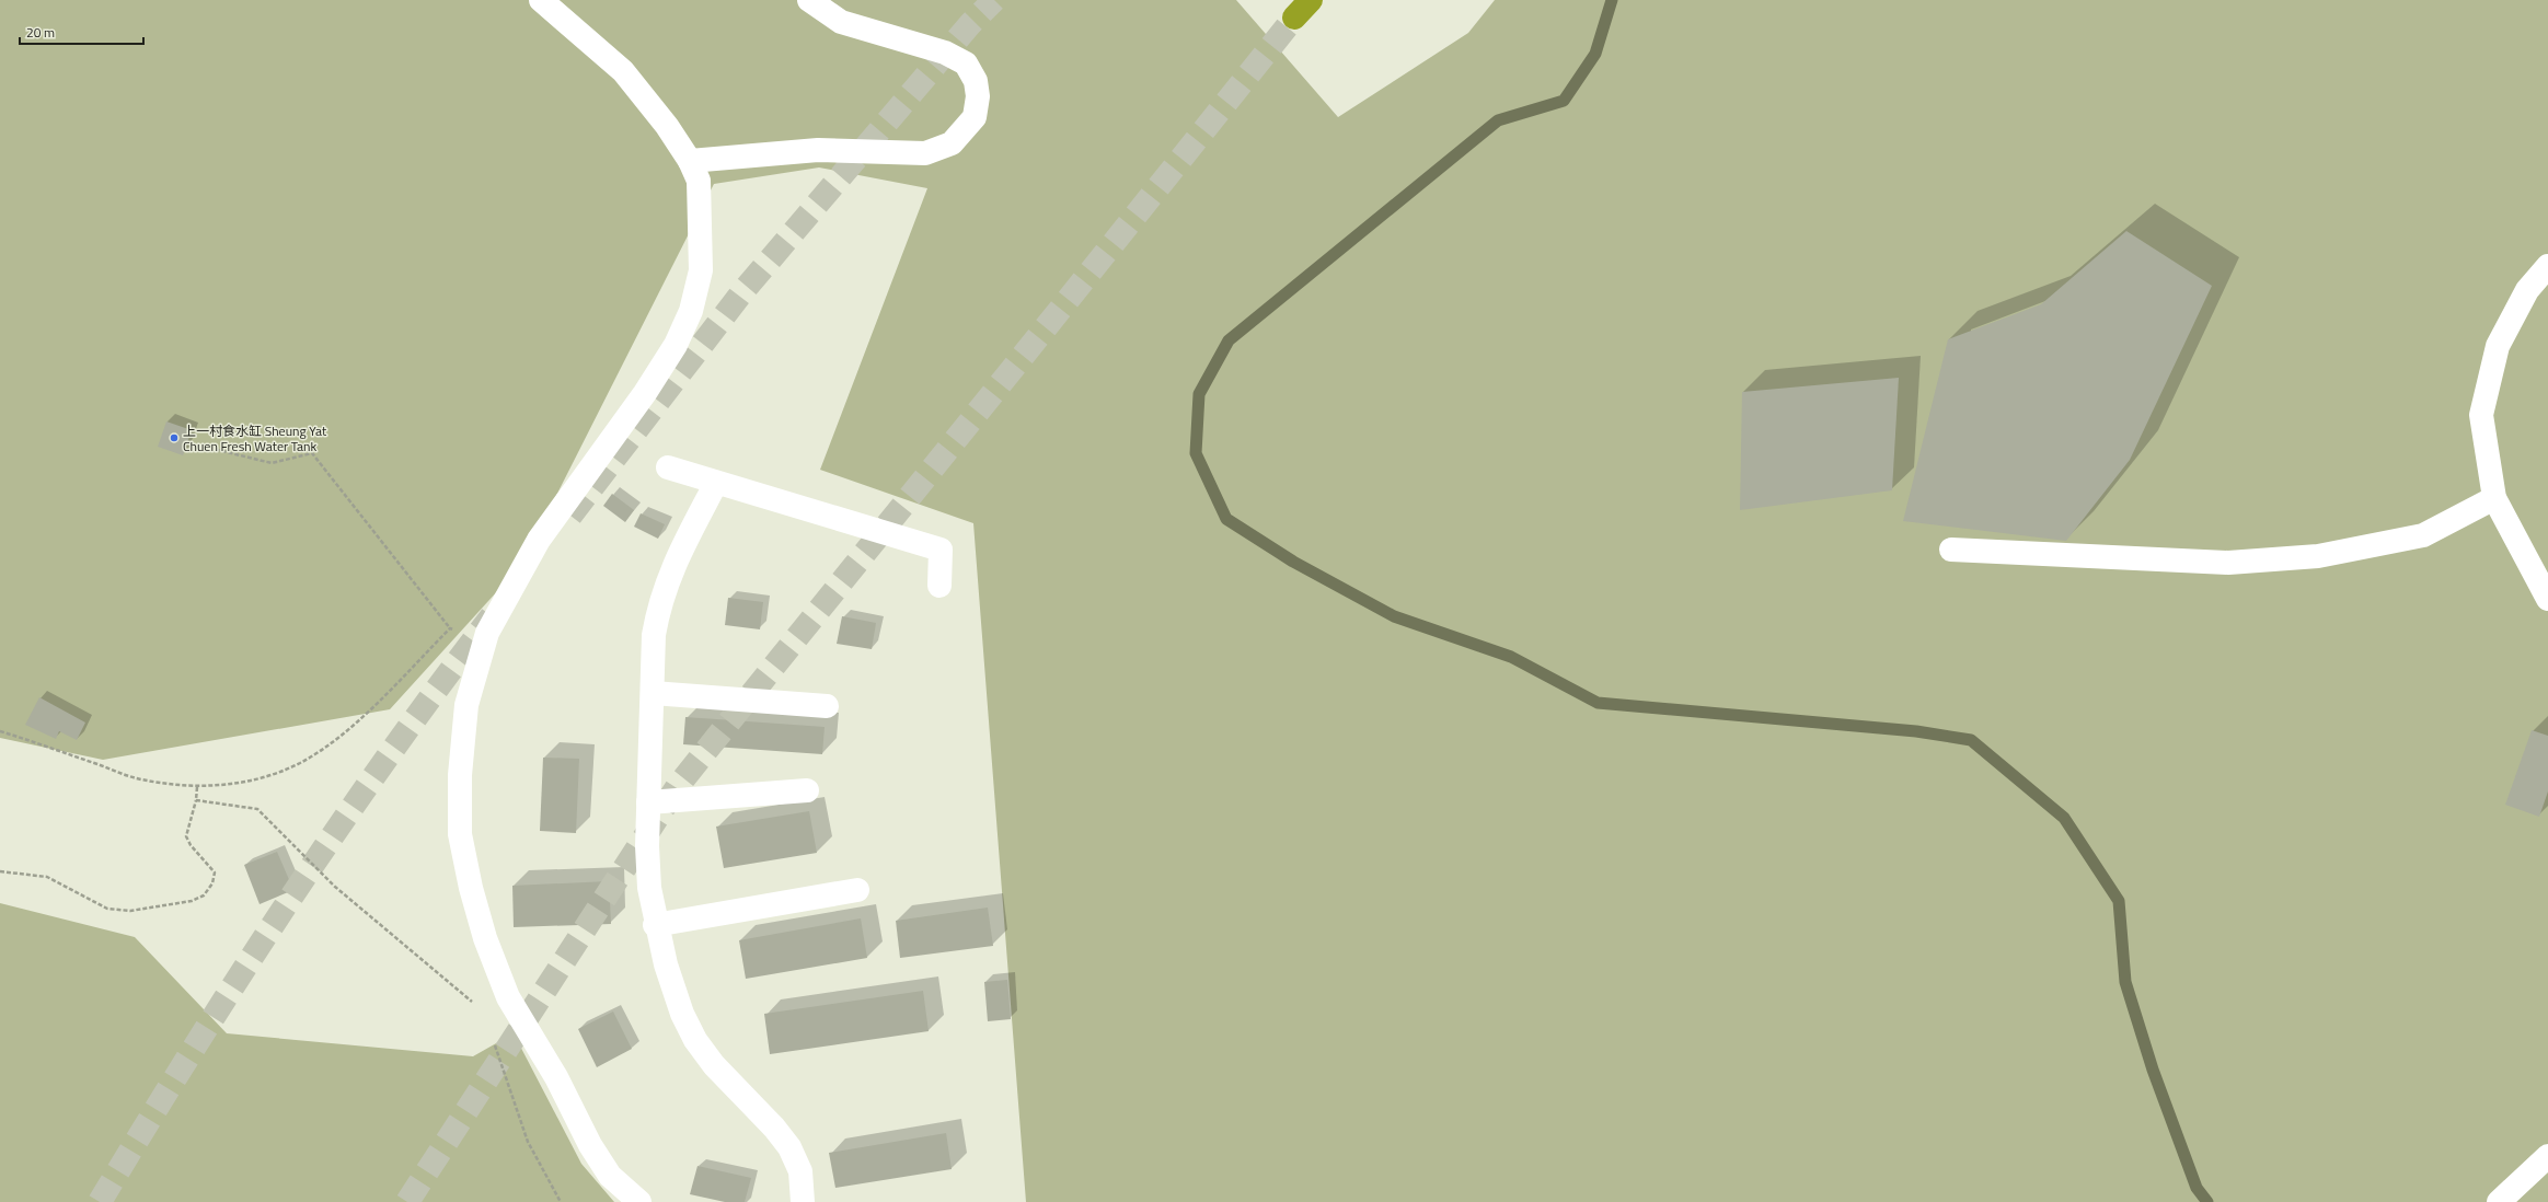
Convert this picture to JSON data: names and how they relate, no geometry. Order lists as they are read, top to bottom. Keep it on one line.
{"places":["上一村食水缸 Sheung Yat Chuen Fresh Water Tank"],"scale_bar":"20 m"}
